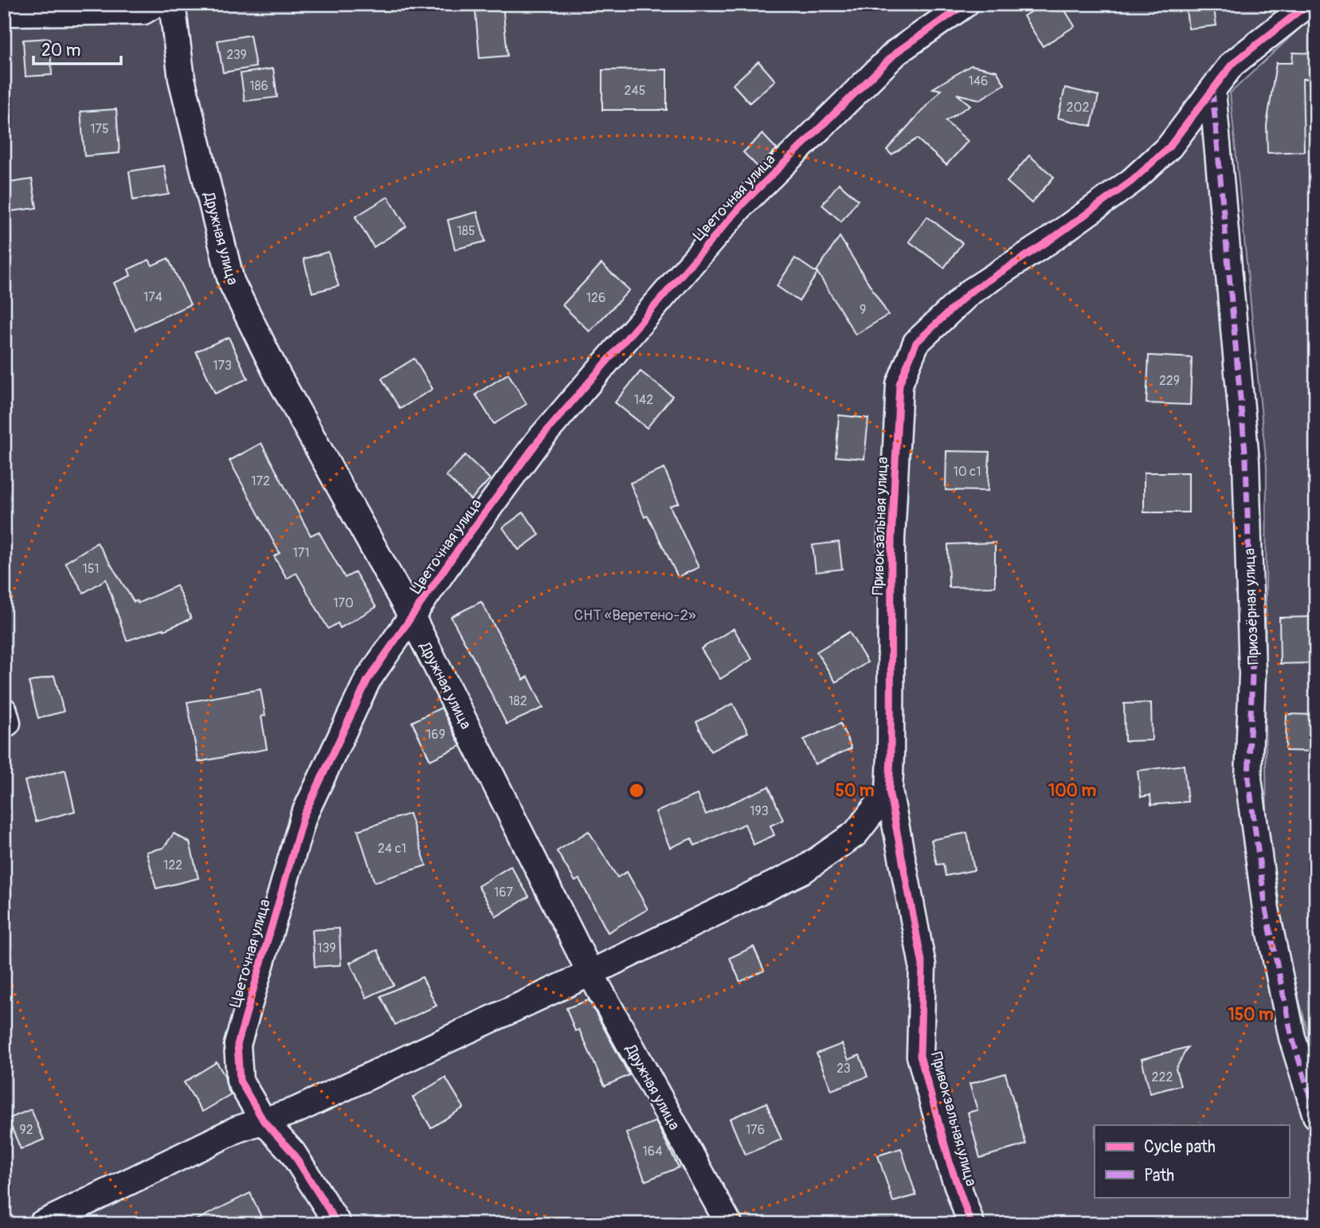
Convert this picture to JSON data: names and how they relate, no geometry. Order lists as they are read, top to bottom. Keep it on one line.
{"streets":{"street":["Цветочная улица","Дружная улица","Привокзальная улица","Приозёрная улица"]},"crossings":[["Цветочная улица","Дружная улица"],["Привокзальная улица","Приозёрная улица"]],"parks":["СНТ «Веретено-2»"],"house_numbers":["239","146","186","245","202","175","185","174","126","9","173","229","142","10 с1","172","171","151","170","182","169","193","24 с1","122","167","139","23","222","92","176","164"],"legend":["Cycle path","Path"],"scale_bar":"20 m","rings":["50 m","100 m","150 m"]}
